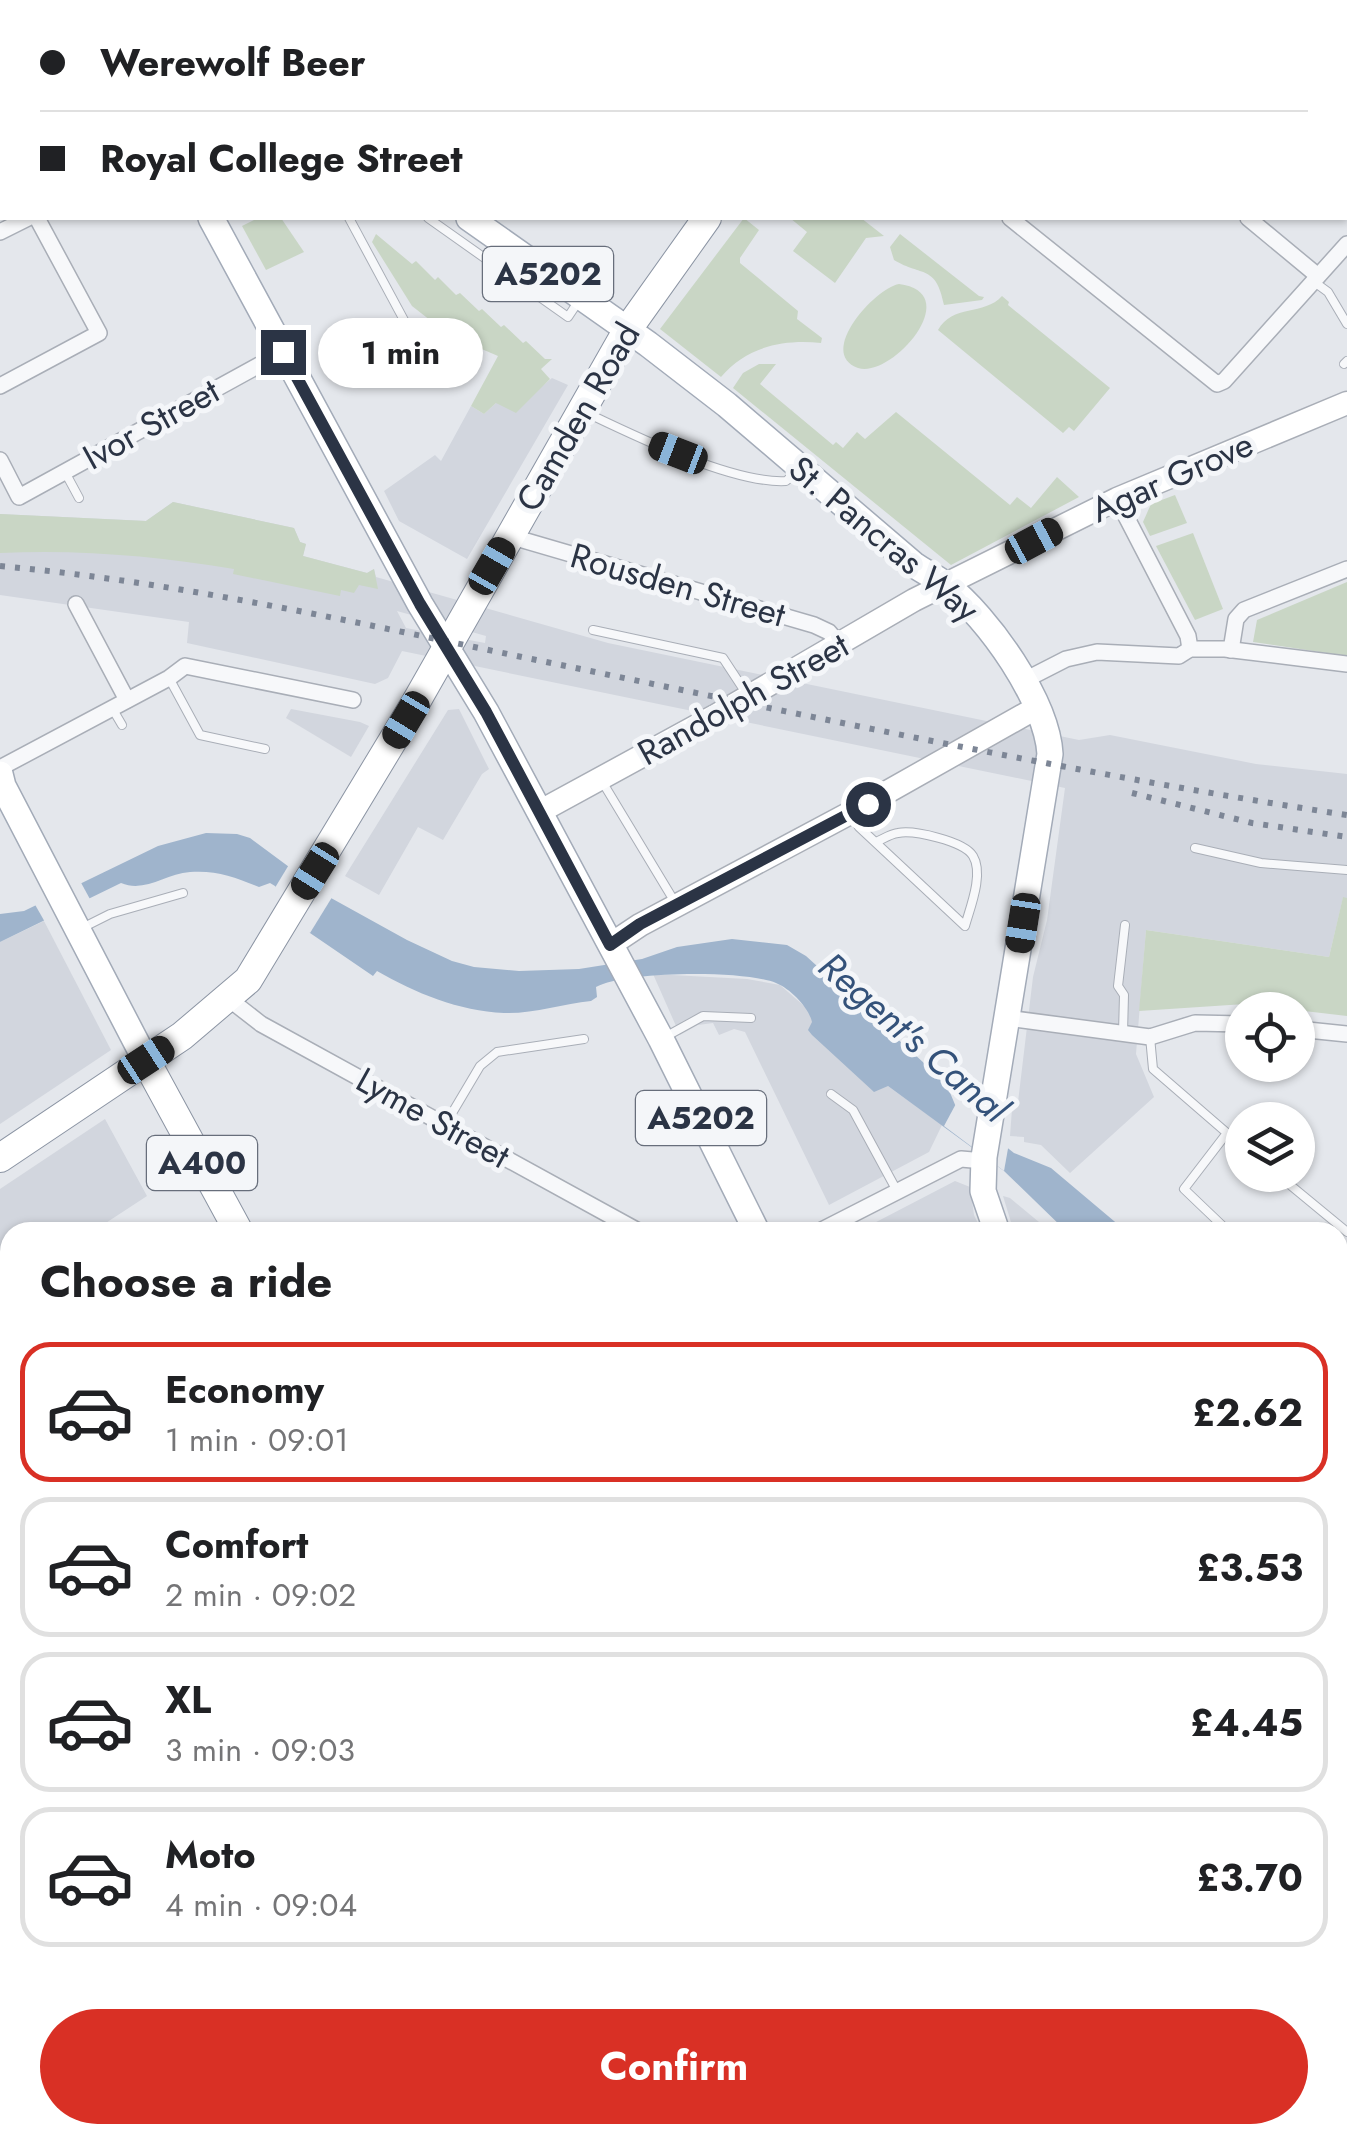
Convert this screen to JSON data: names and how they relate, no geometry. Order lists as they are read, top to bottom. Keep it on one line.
{"streets":{"highway":["Camden Road","A400"],"main road":["A5202","St. Pancras Way"],"street":["Ivor Street","Agar Grove","Rousden Street","Randolph Street","Lyme Street"]},"crossings":[["A5202","Camden Road"],["A5202","Ivor Street"],["A5202","Randolph Street"],["Camden Road","St. Pancras Way"],["Camden Road","Rousden Street"],["Camden Road","Lyme Street"],["Camden Road","A400"],["Agar Grove","St. Pancras Way"],["Agar Grove","Randolph Street"],["St. Pancras Way","Randolph Street"],["Rousden Street","Randolph Street"]],"water":["Regent's Canal"],"page":{"banner":["Werewolf Beer","Royal College Street"],"bubble":"1 min","heading":"Choose a ride","list":[{"name":"Economy","note":"1 min · 09:01","value":"£2.62"},{"name":"Comfort","note":"2 min · 09:02","value":"£3.53"},{"name":"XL","note":"3 min · 09:03","value":"£4.45"},{"name":"Moto","note":"4 min · 09:04","value":"£3.70"}],"buttons":"Confirm"}}
